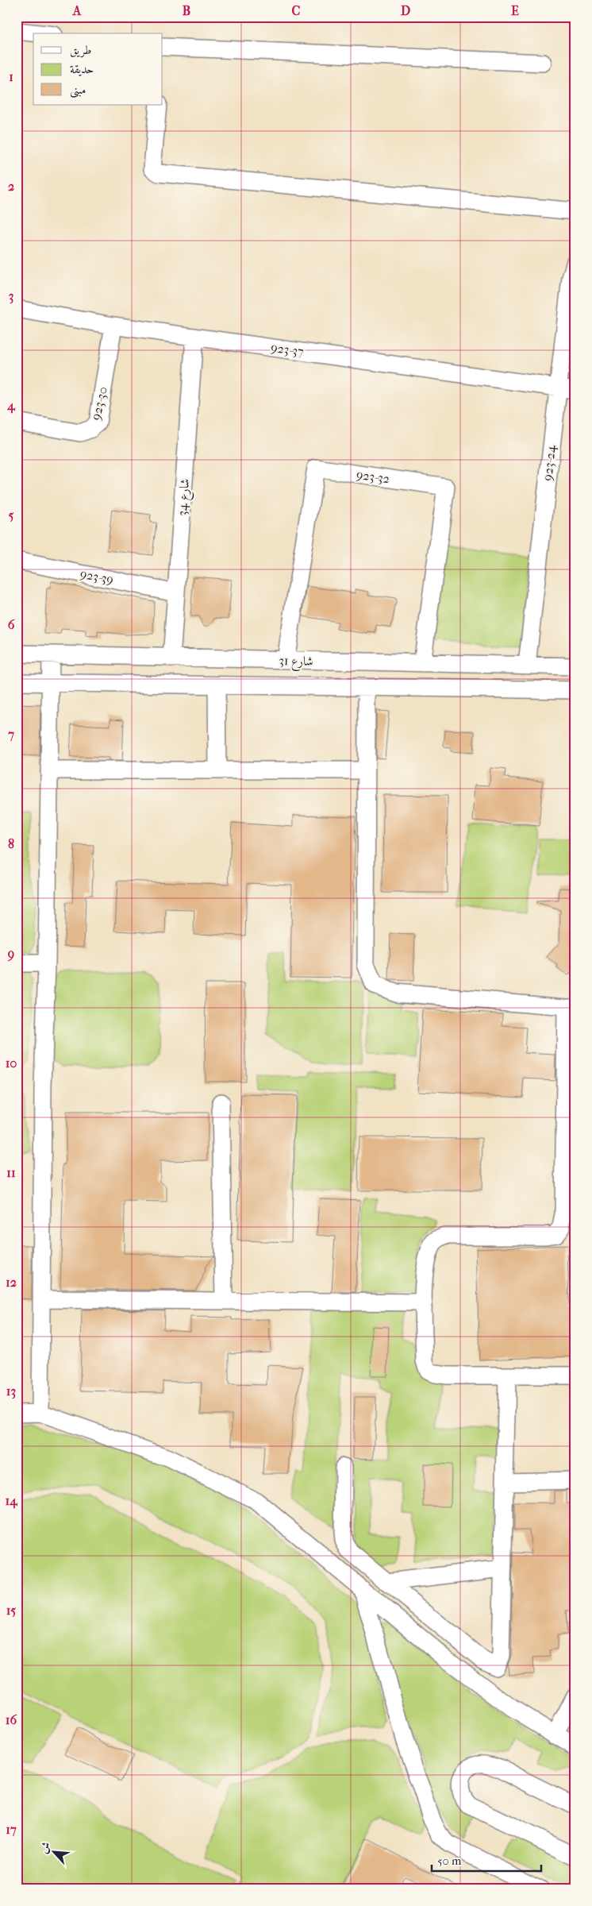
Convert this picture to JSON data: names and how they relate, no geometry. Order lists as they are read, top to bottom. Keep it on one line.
{"streets":{"street":["923-37","923-30","923-24","923-32","شارع 34","923-39","شارع 31"]},"crossings":[["923-37","923-30"],["923-37","923-24"],["923-37","شارع 34"],["923-24","شارع 31"],["923-32","شارع 31"],["شارع 34","923-39"],["شارع 34","شارع 31"]],"legend":["طريق","حديقة","مبنى"],"scale_bar":"50 m","north":"top left","grid":{"columns":["A","B","C","D","E"],"rows":["1","2","3","4","5","6","7","8","9","10","11","12","13","14","15","16","17"]}}
